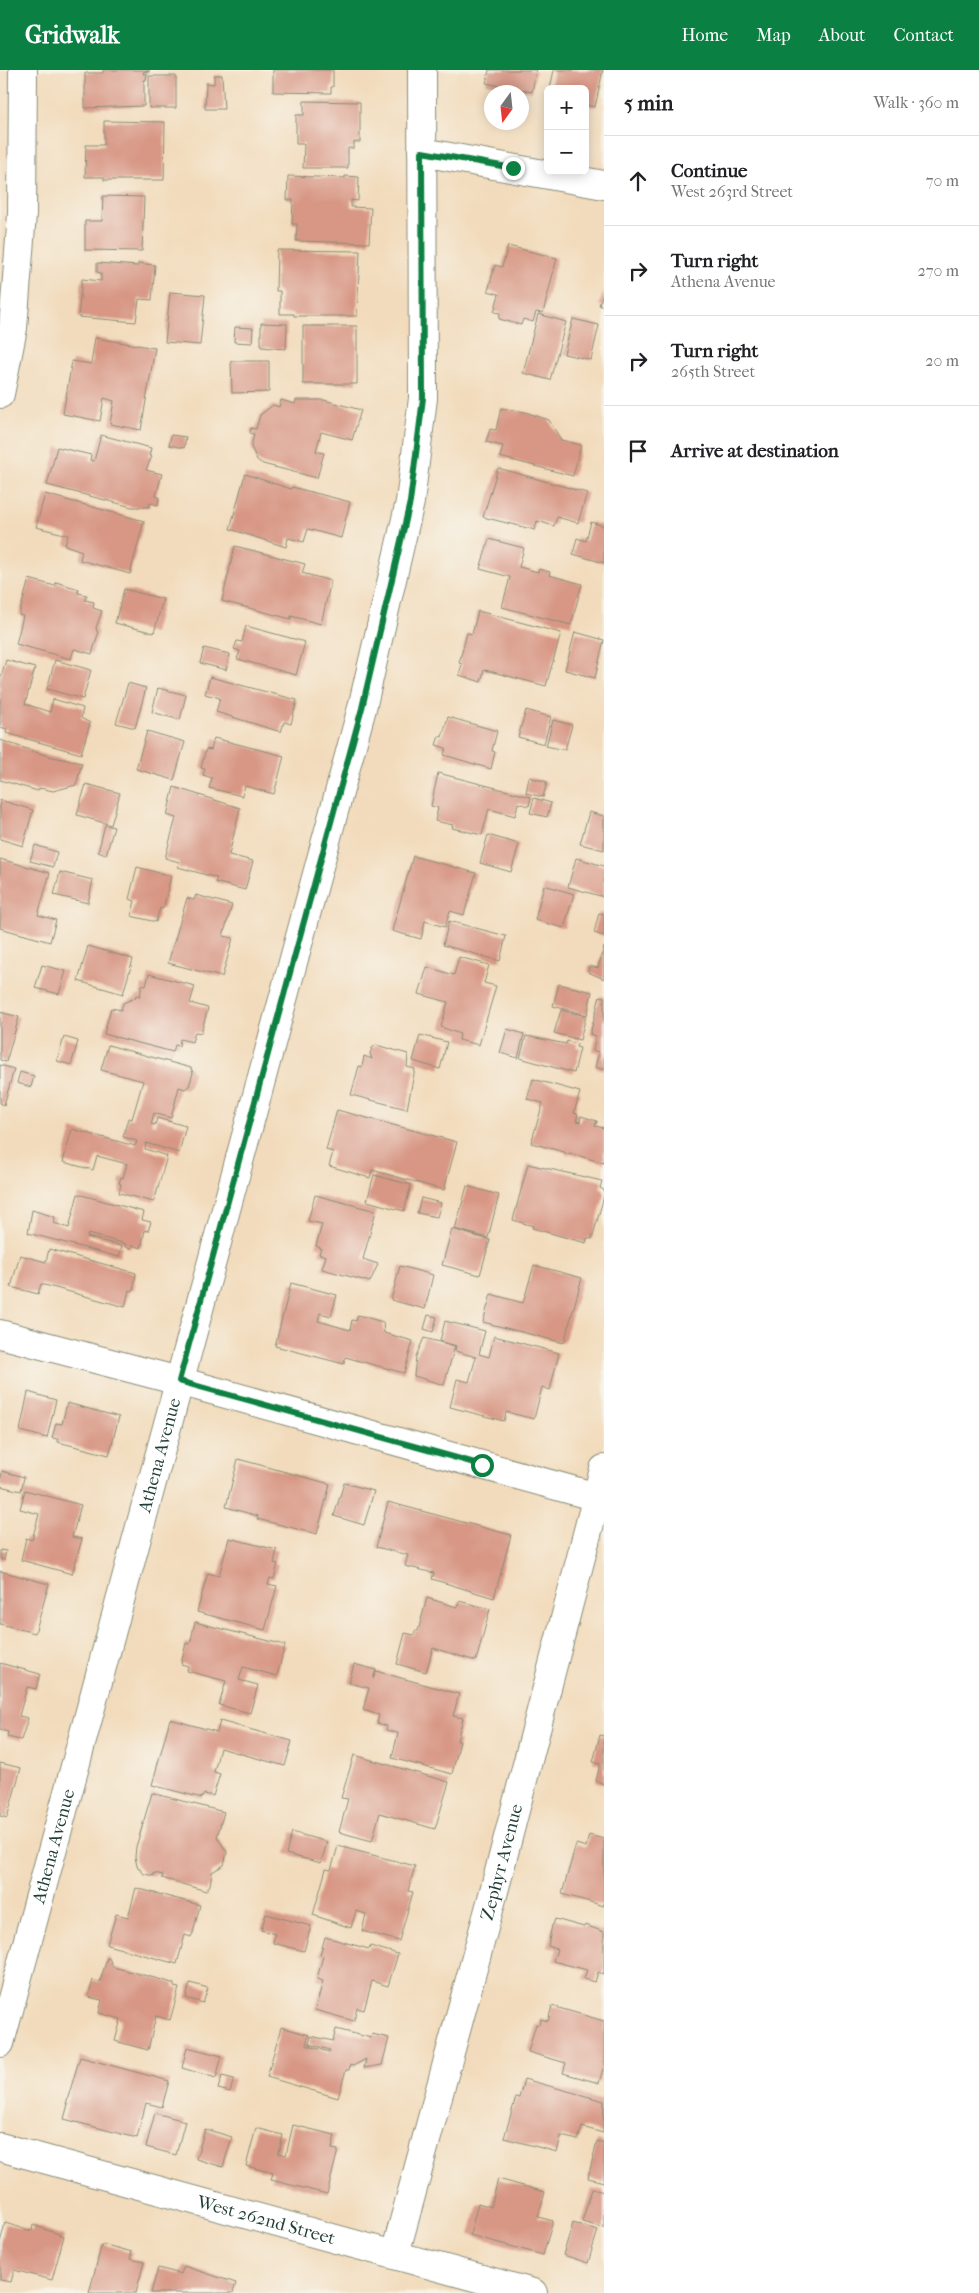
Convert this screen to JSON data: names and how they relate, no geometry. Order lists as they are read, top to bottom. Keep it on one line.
{"streets":{"street":["Athena Avenue","Zephyr Avenue","West 262nd Street"]},"crossings":[["Zephyr Avenue","West 262nd Street"]],"north":"bottom","page":{"header":"Gridwalk","nav":["Home","Map","About","Contact"],"heading":["5 min","Walk · 360 m"],"map_buttons":["+","−"],"list":[["Continue","West 263rd Street","70 m"],["Turn right","Athena Avenue","270 m"],["Turn right","265th Street","20 m"],"Arrive at destination"]}}
